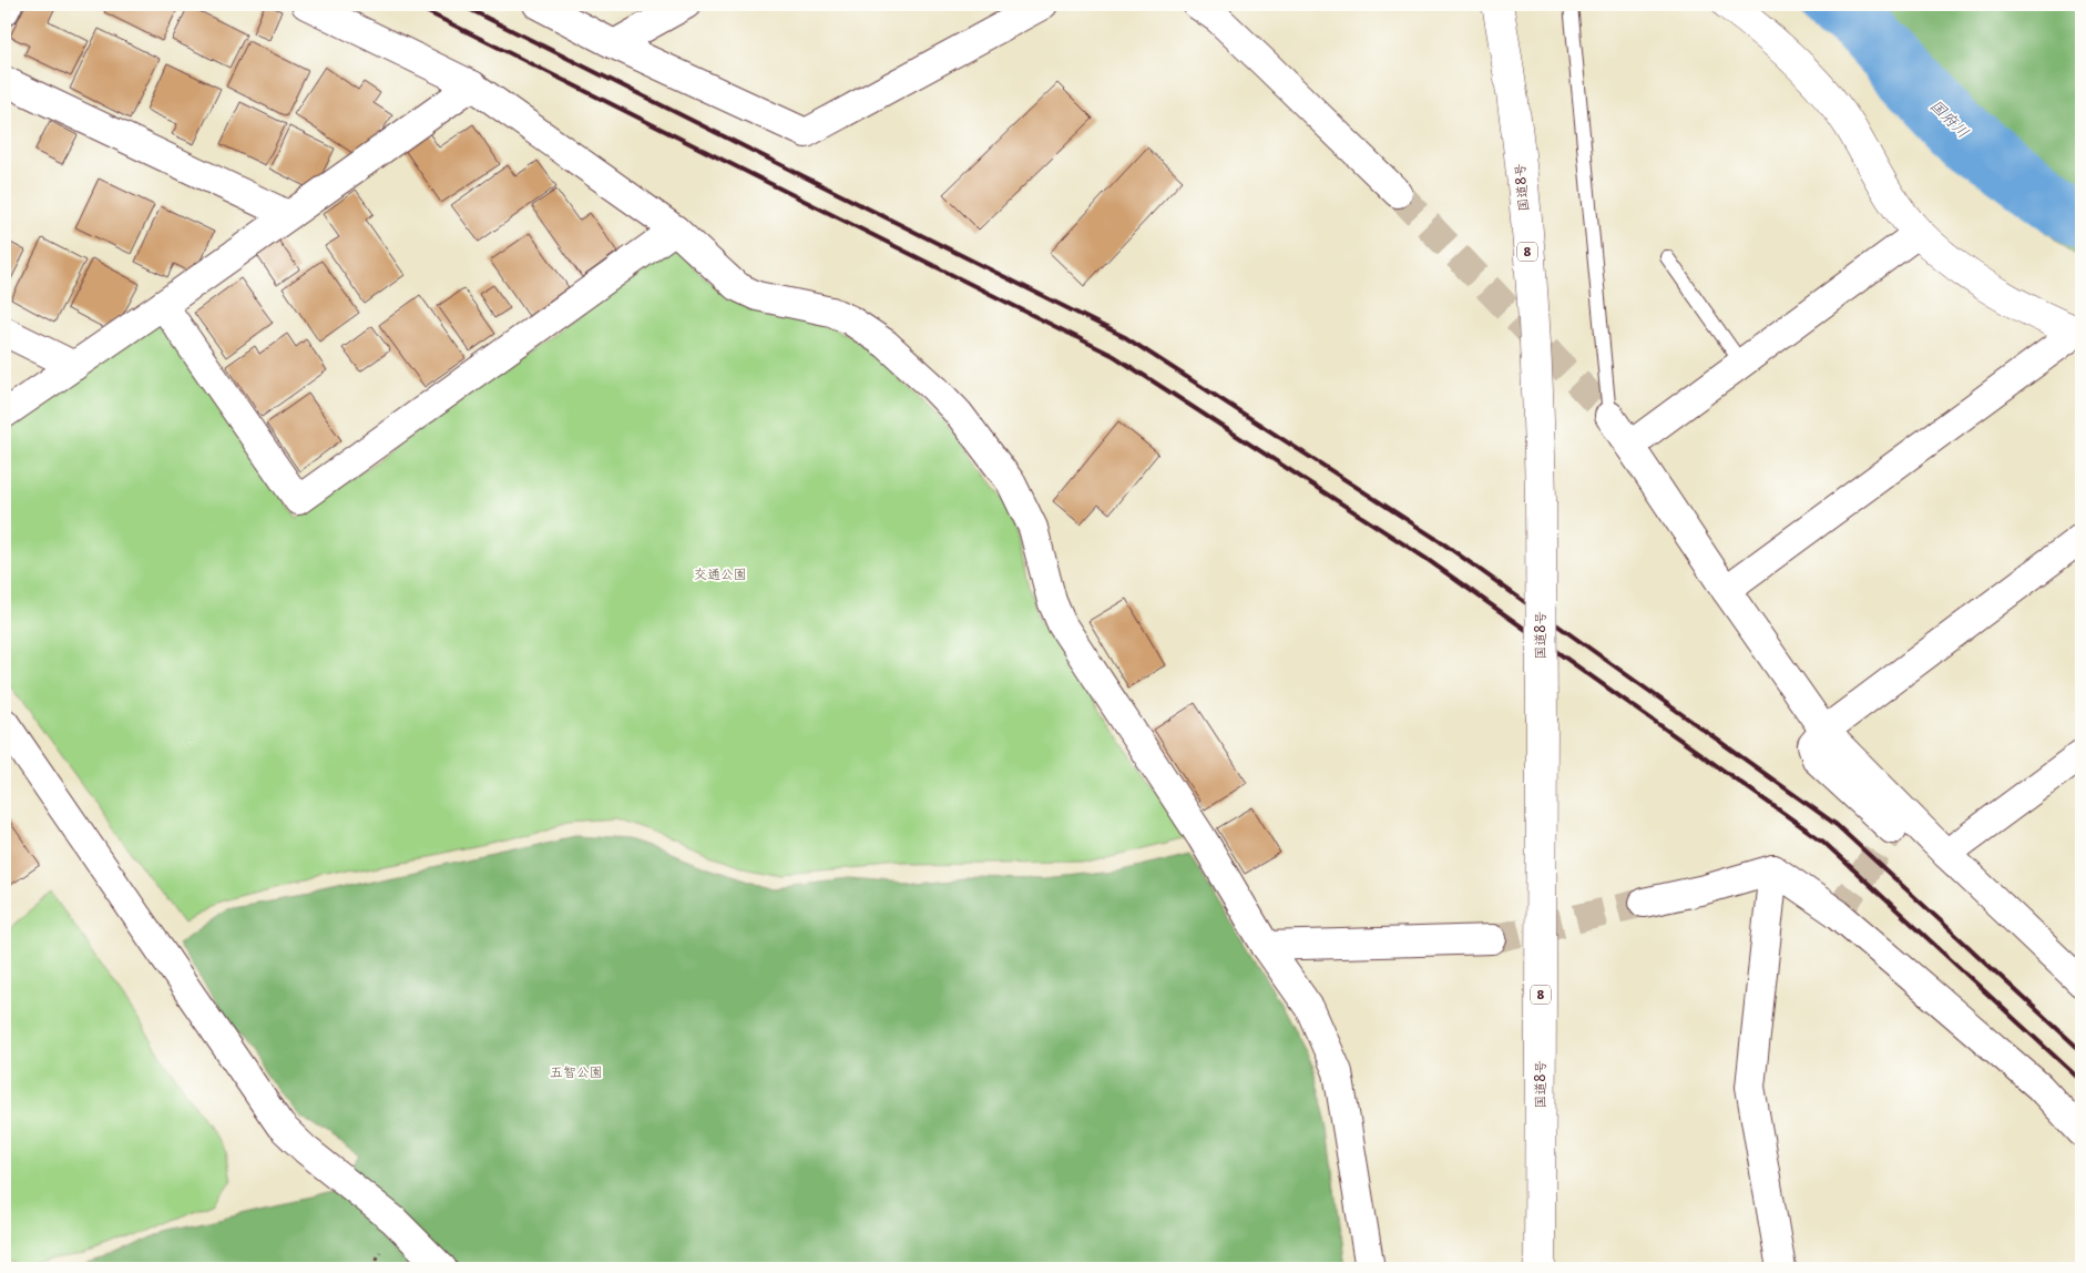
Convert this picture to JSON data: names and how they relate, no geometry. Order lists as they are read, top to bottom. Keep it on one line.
{"streets":{"main road":["国道8号","8"]},"water":["国府川"],"parks":["交通公園","五智公園"]}
